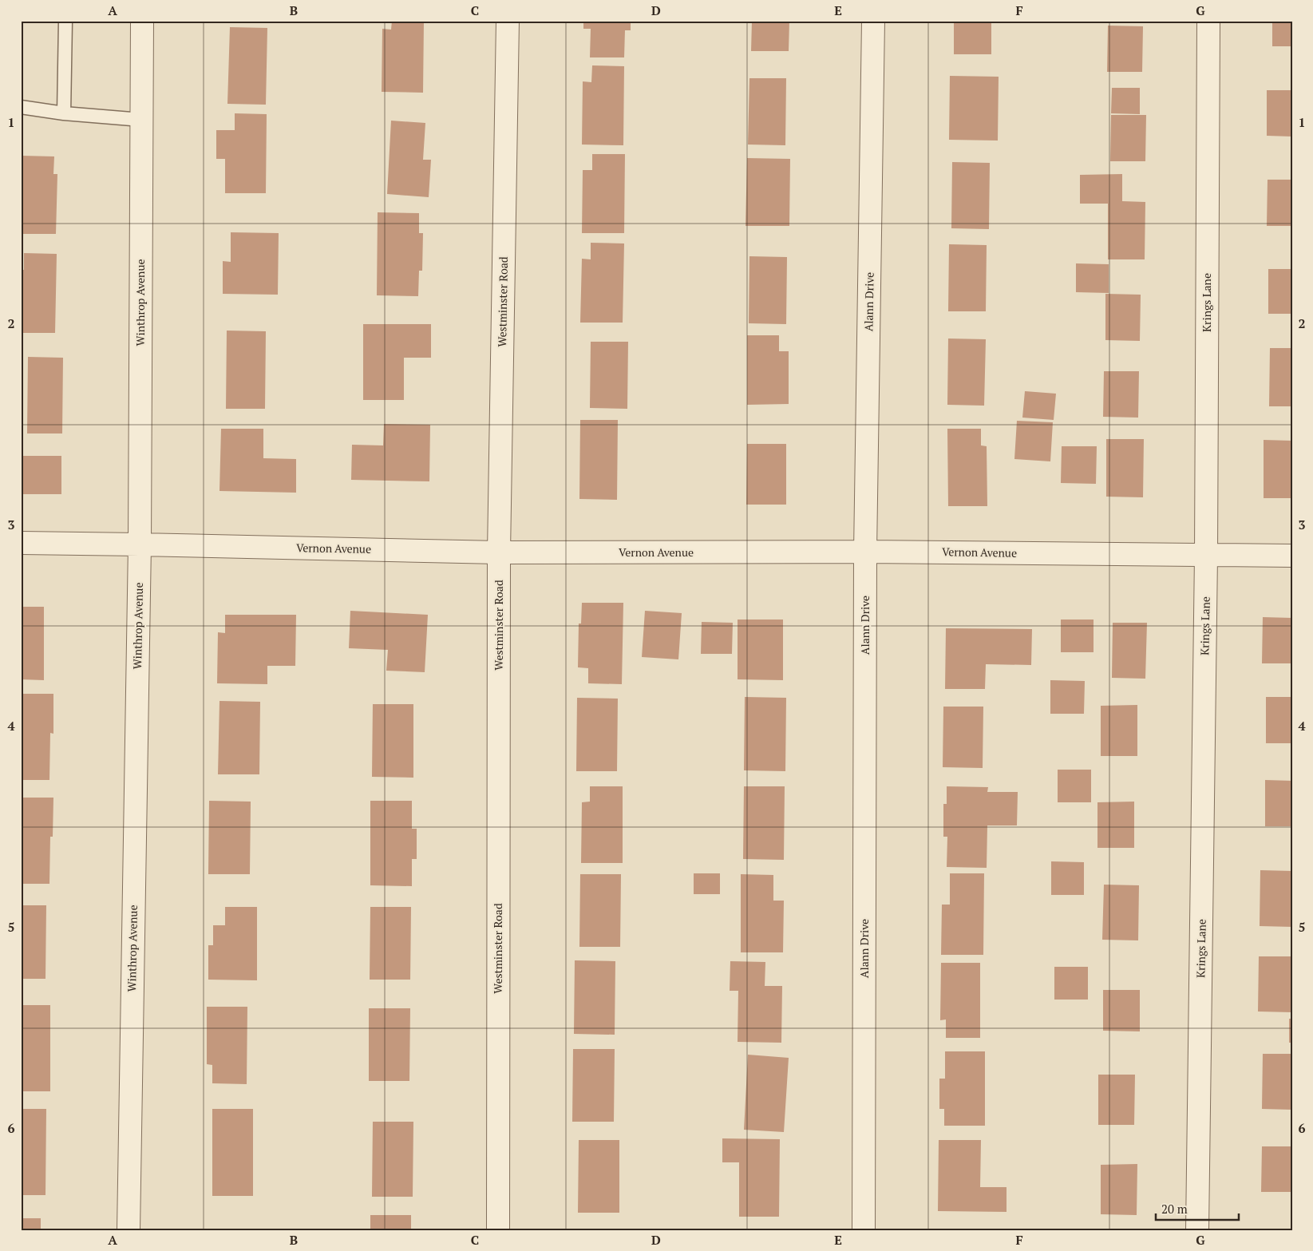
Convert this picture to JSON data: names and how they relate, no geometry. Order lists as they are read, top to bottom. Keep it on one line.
{"streets":{"street":["Westminster Road","Alann Drive","Winthrop Avenue","Krings Lane","Vernon Avenue"]},"crossings":[["Westminster Road","Vernon Avenue"],["Alann Drive","Vernon Avenue"],["Winthrop Avenue","Vernon Avenue"],["Krings Lane","Vernon Avenue"]],"scale_bar":"20 m","grid":{"columns":["A","B","C","D","E","F","G"],"rows":["1","2","3","4","5","6"]}}
